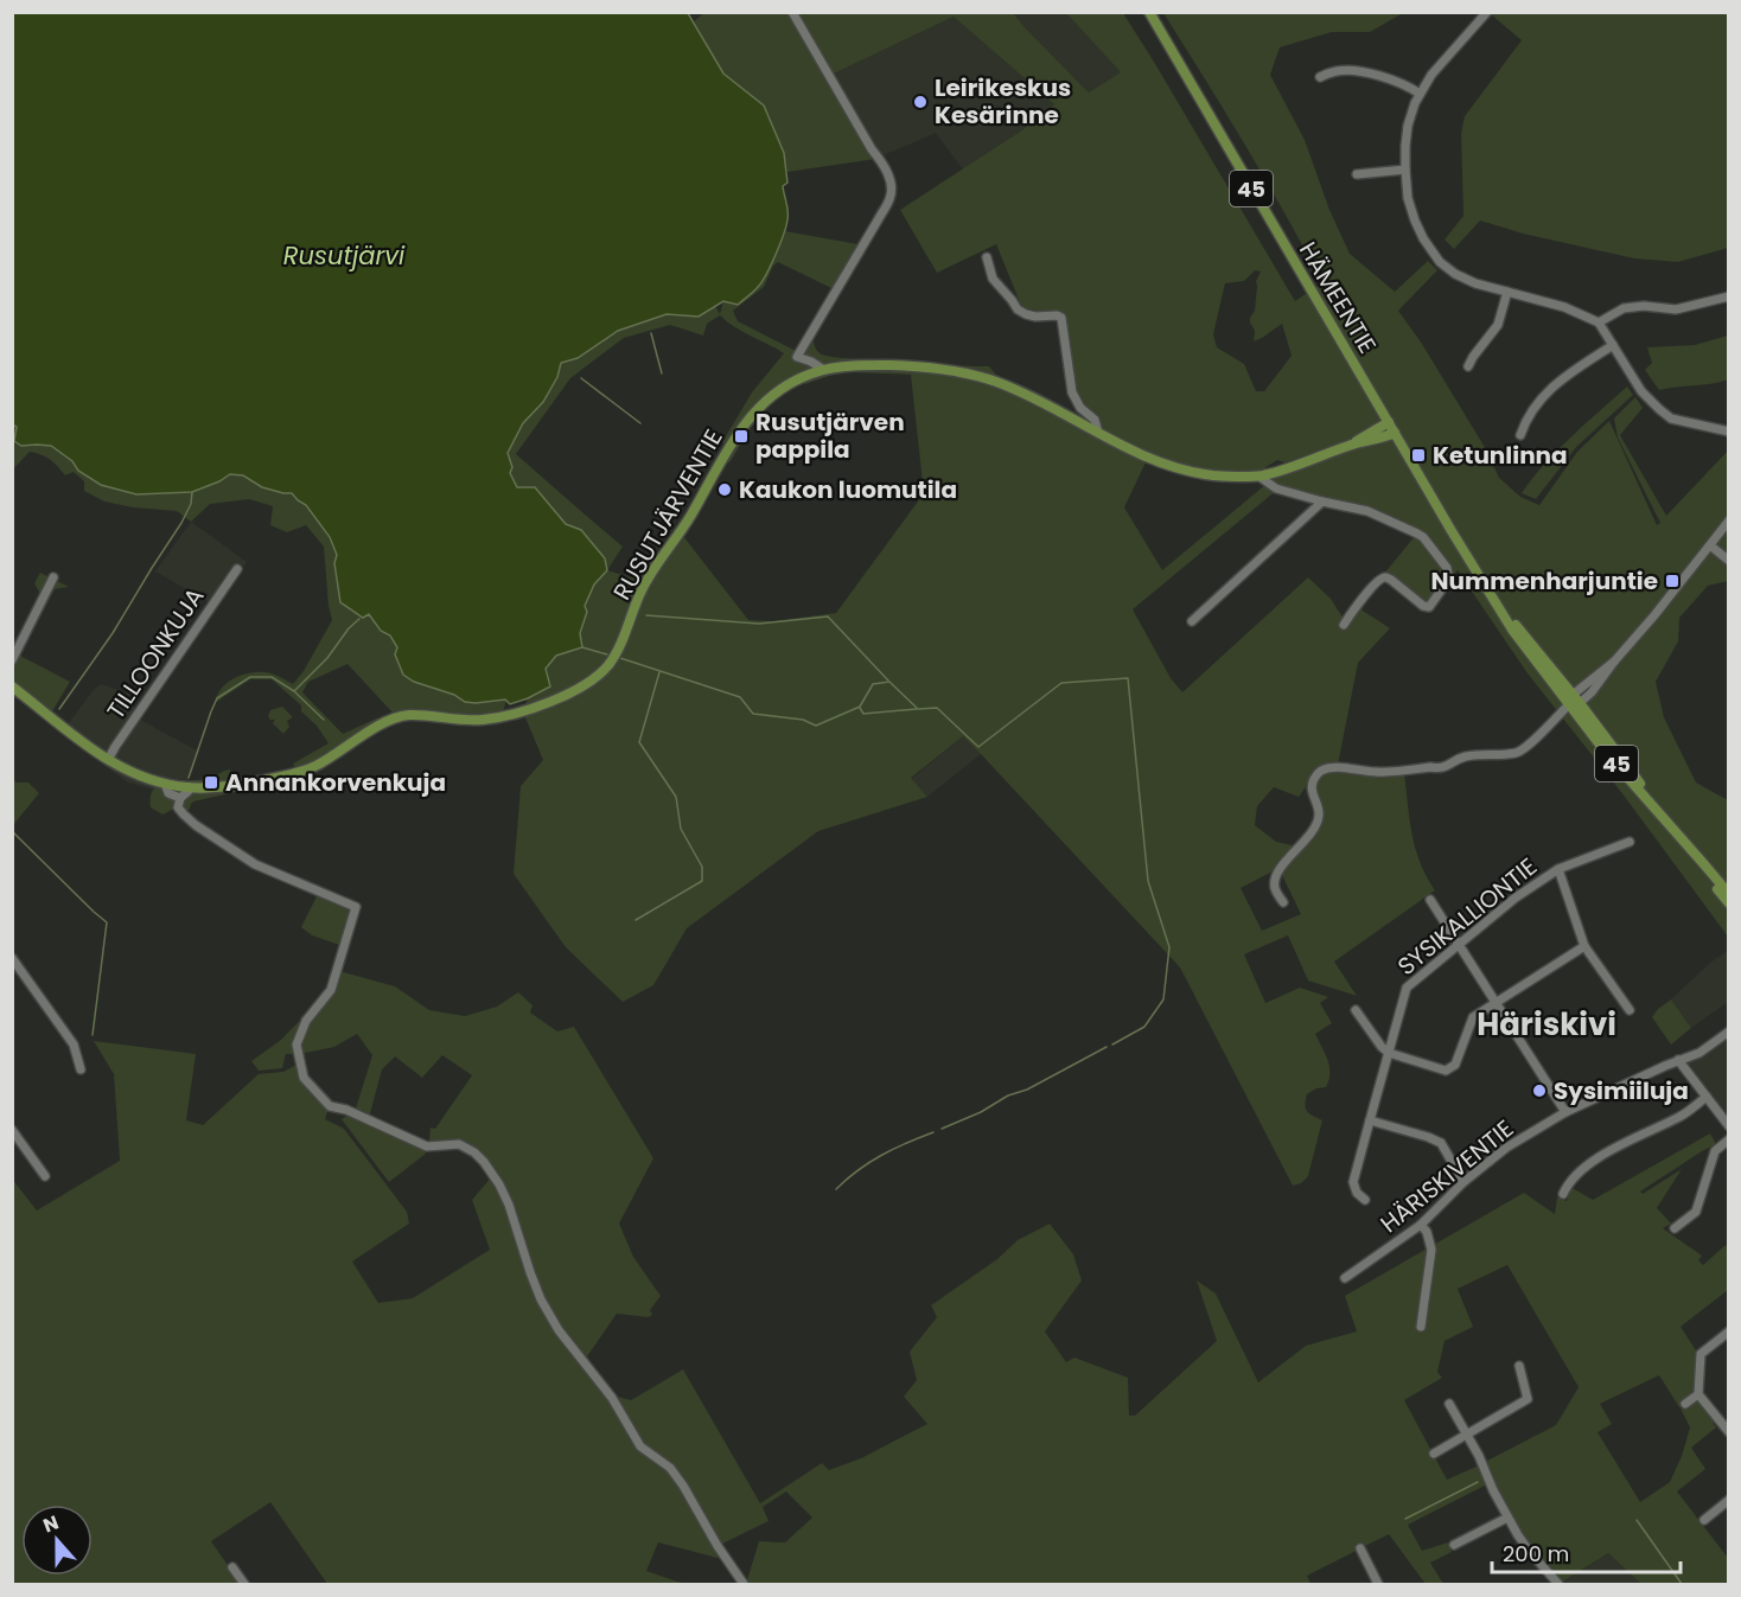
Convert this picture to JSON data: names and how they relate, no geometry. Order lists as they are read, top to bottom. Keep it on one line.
{"streets":{"main road":["45","HÄMEENTIE","RUSUTJÄRVENTIE"],"street":["TILLOONKUJA","SYSIKALLIONTIE","HÄRISKIVENTIE"]},"crossings":[["HÄMEENTIE","RUSUTJÄRVENTIE"],["RUSUTJÄRVENTIE","TILLOONKUJA"]],"districts":["Häriskivi"],"water":["Rusutjärvi"],"places":{"other":["Leirikeskus Kesärinne","Kaukon luomutila","Sysimiiluja"],"transit":["Rusutjärven pappila","Ketunlinna","Nummenharjuntie","Annankorvenkuja"]},"scale_bar":"200 m","north":"top"}
